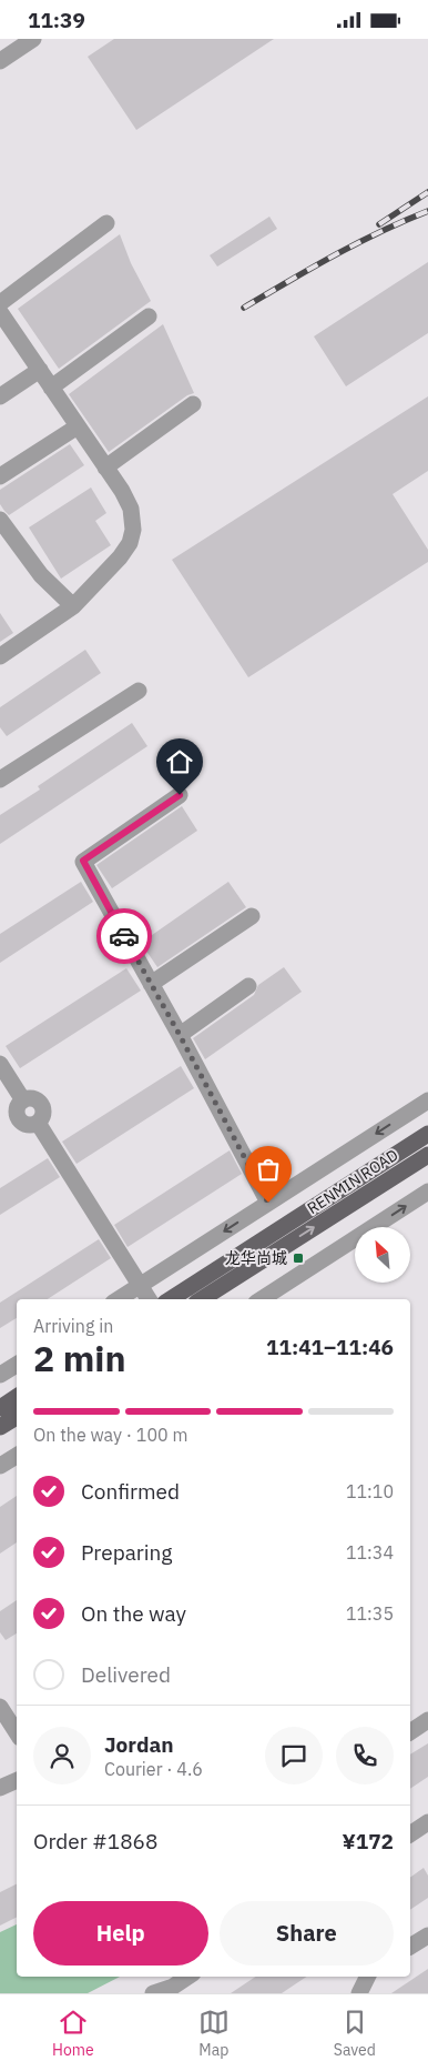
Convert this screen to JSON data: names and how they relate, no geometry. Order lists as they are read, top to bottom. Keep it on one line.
{"streets":{"main road":["RENMIN ROAD"]},"places":{"transit":["龙华尚城"]},"north":"top left","page":{"status":"11:39","heading":["2 min","Arriving in","11:41–11:46"],"panel":["Jordan","Courier · 4.6","Order #1868","¥172"],"bar":"On the way · 100 m","list":[["Confirmed","11:10"],["Preparing","11:34"],["On the way","11:35"],"Delivered"],"buttons":["Help","Share"],"tabs":["Home","Map","Saved"]}}
